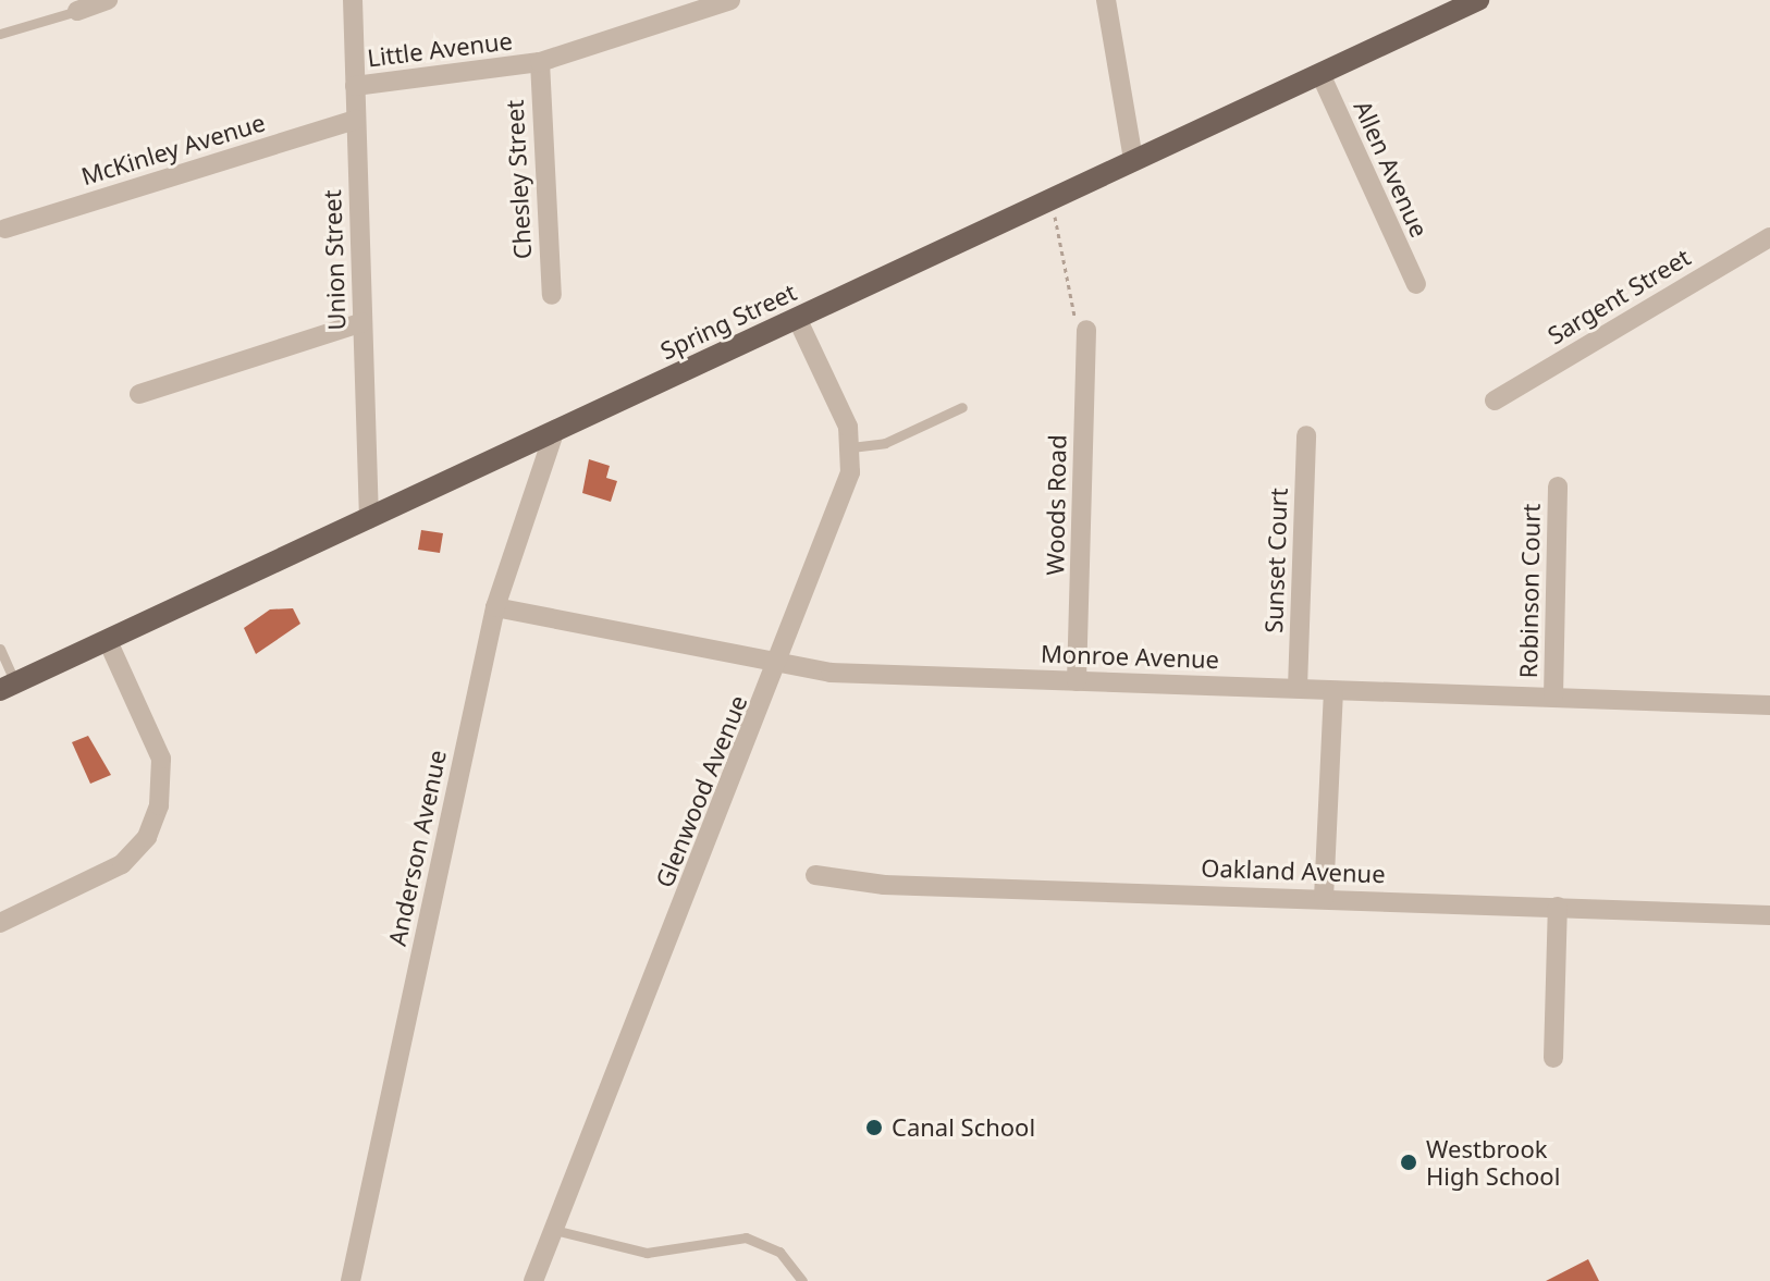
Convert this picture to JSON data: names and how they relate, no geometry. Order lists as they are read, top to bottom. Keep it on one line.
{"streets":{"main road":["Spring Street"],"street":["Little Avenue","McKinley Avenue","Allen Avenue","Chesley Street","Union Street","Sargent Street","Woods Road","Sunset Court","Robinson Court","Monroe Avenue","Glenwood Avenue","Anderson Avenue","Oakland Avenue"]},"crossings":[["Little Avenue","Chesley Street"],["Little Avenue","Union Street"],["McKinley Avenue","Union Street"],["Allen Avenue","Spring Street"],["Union Street","Spring Street"],["Spring Street","Anderson Avenue"],["Woods Road","Monroe Avenue"],["Sunset Court","Monroe Avenue"],["Robinson Court","Monroe Avenue"],["Monroe Avenue","Glenwood Avenue"],["Monroe Avenue","Anderson Avenue"]],"places":["Canal School","Westbrook High School"]}
